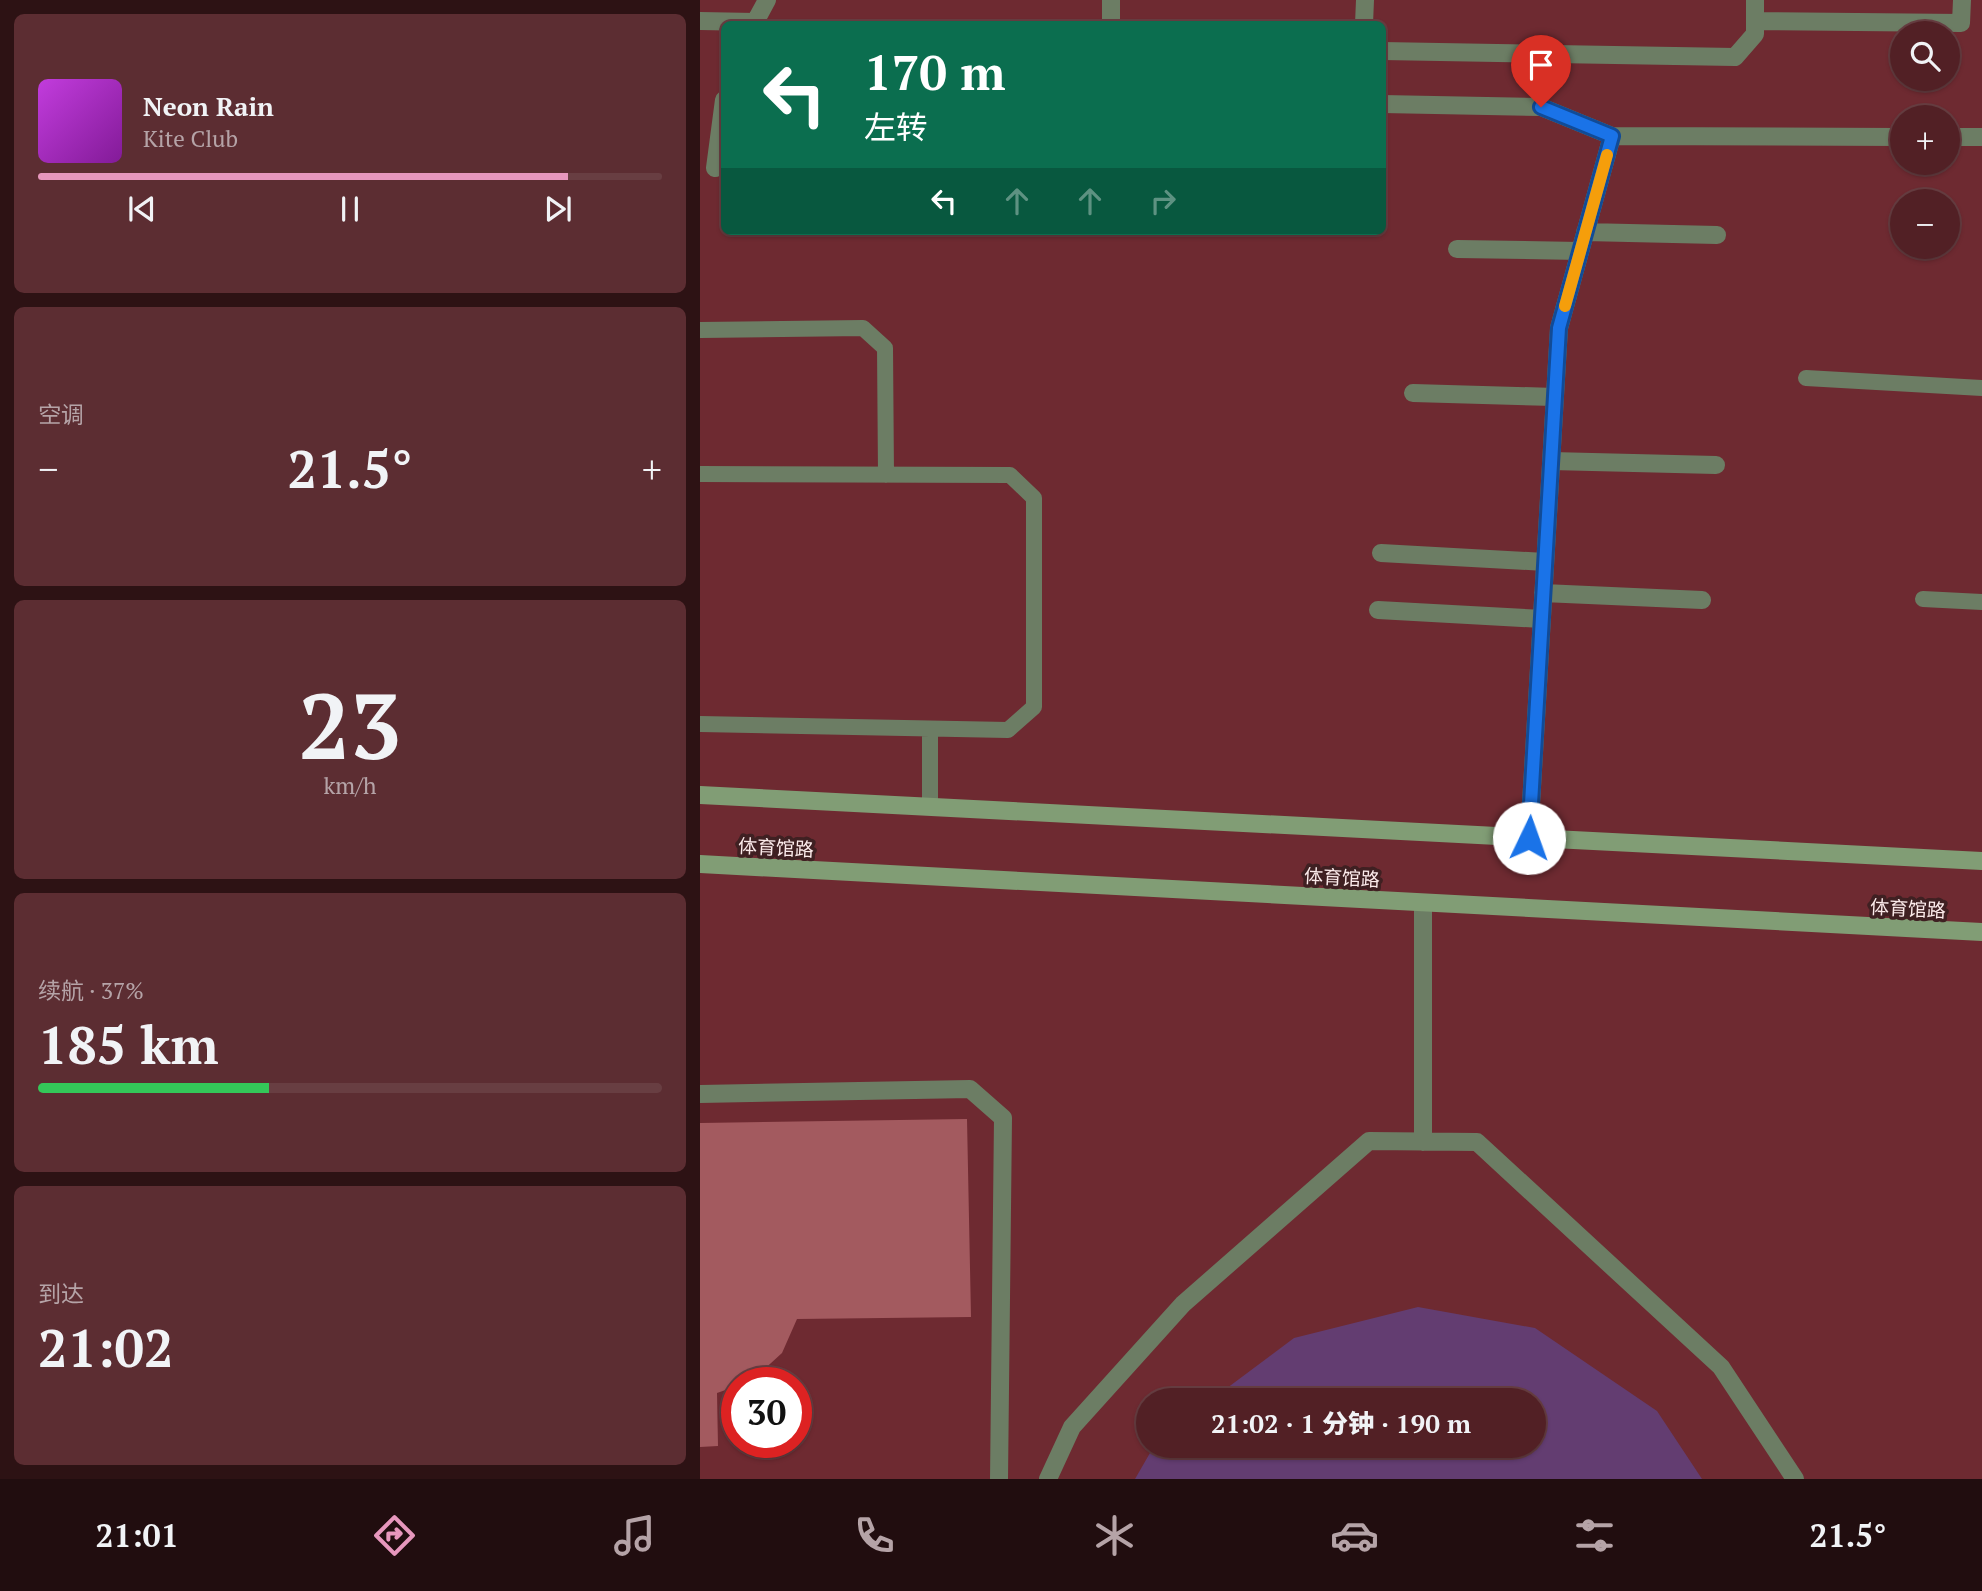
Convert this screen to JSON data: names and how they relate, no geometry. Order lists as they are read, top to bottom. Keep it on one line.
{"streets":{"main road":["体育馆路"]},"page":{"map_buttons":["+","−"],"turn":["170 m","左转"],"song":["Neon Rain","Kite Club"],"tile":["空调",["23","km/h"],["续航 · 37%","185 km"],["到达","21:02"]],"heat":["−","21.5°","+"],"limit":"30","trip":"21:02 · 1 分钟 · 190 m","tabs":["21:01","21.5°"]}}
